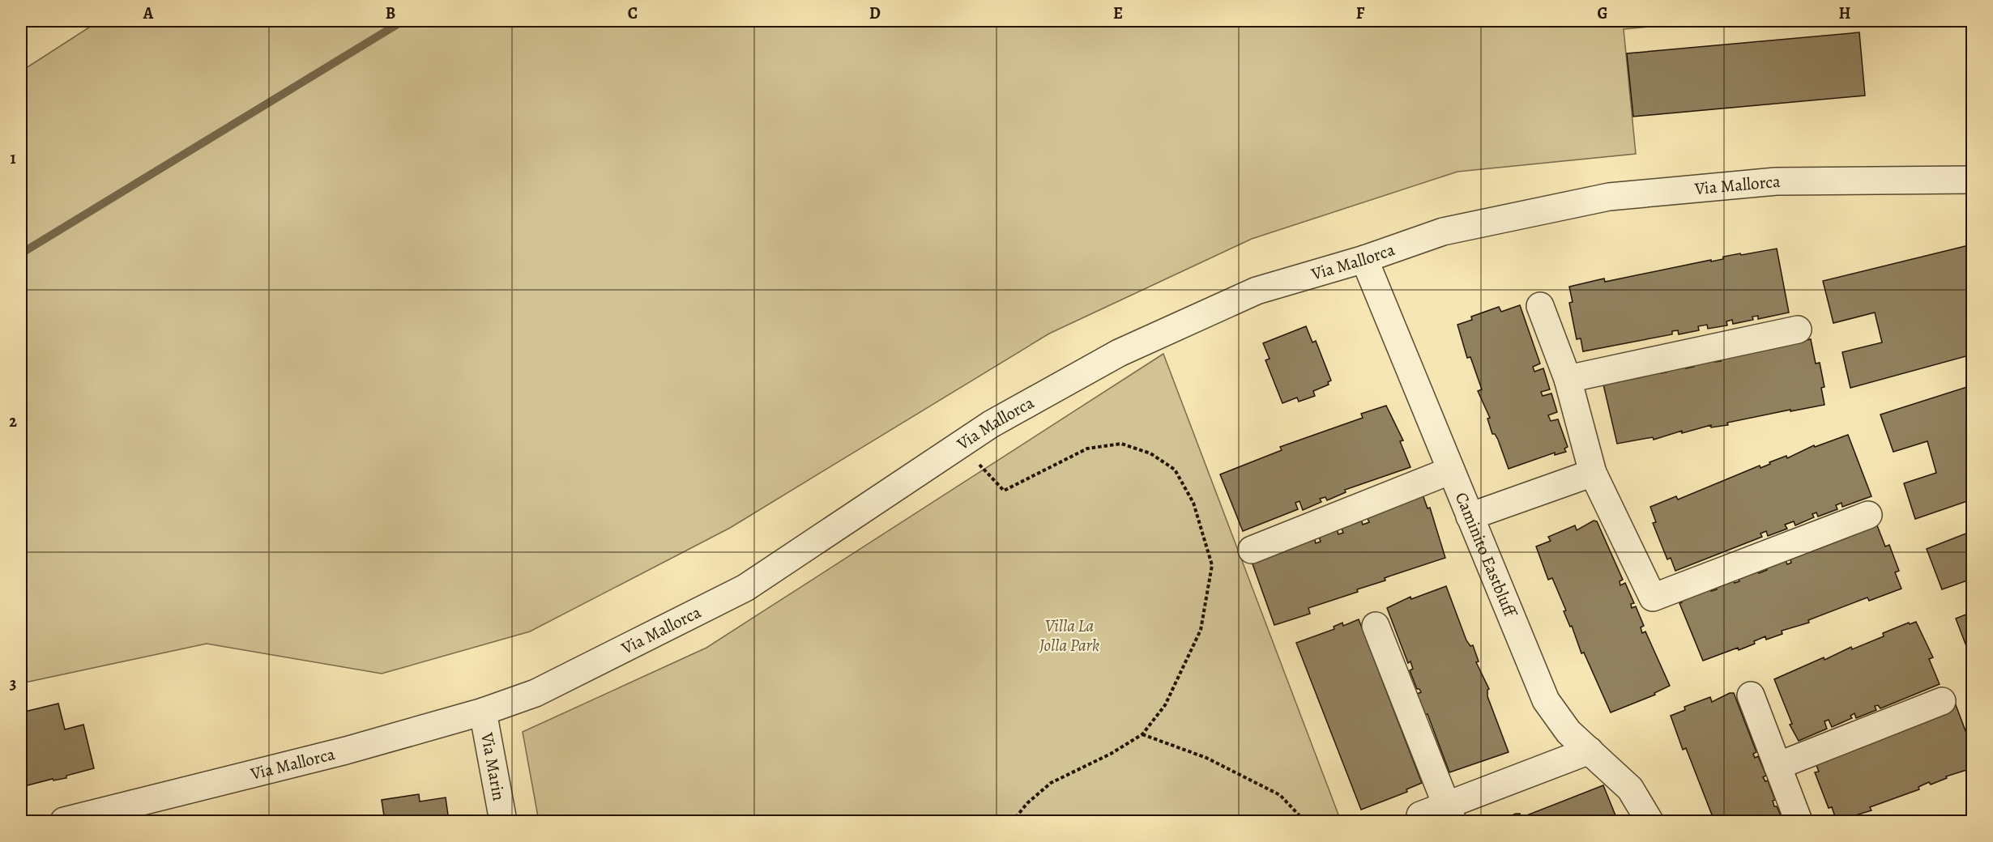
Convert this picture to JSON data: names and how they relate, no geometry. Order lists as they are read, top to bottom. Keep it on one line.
{"streets":{"street":["Via Mallorca","Caminito Eastbluff","Via Marin"]},"crossings":[["Via Mallorca","Caminito Eastbluff"],["Via Mallorca","Via Marin"]],"parks":["Villa La Jolla Park"],"grid":{"columns":["A","B","C","D","E","F","G","H"],"rows":["1","2","3"]}}
